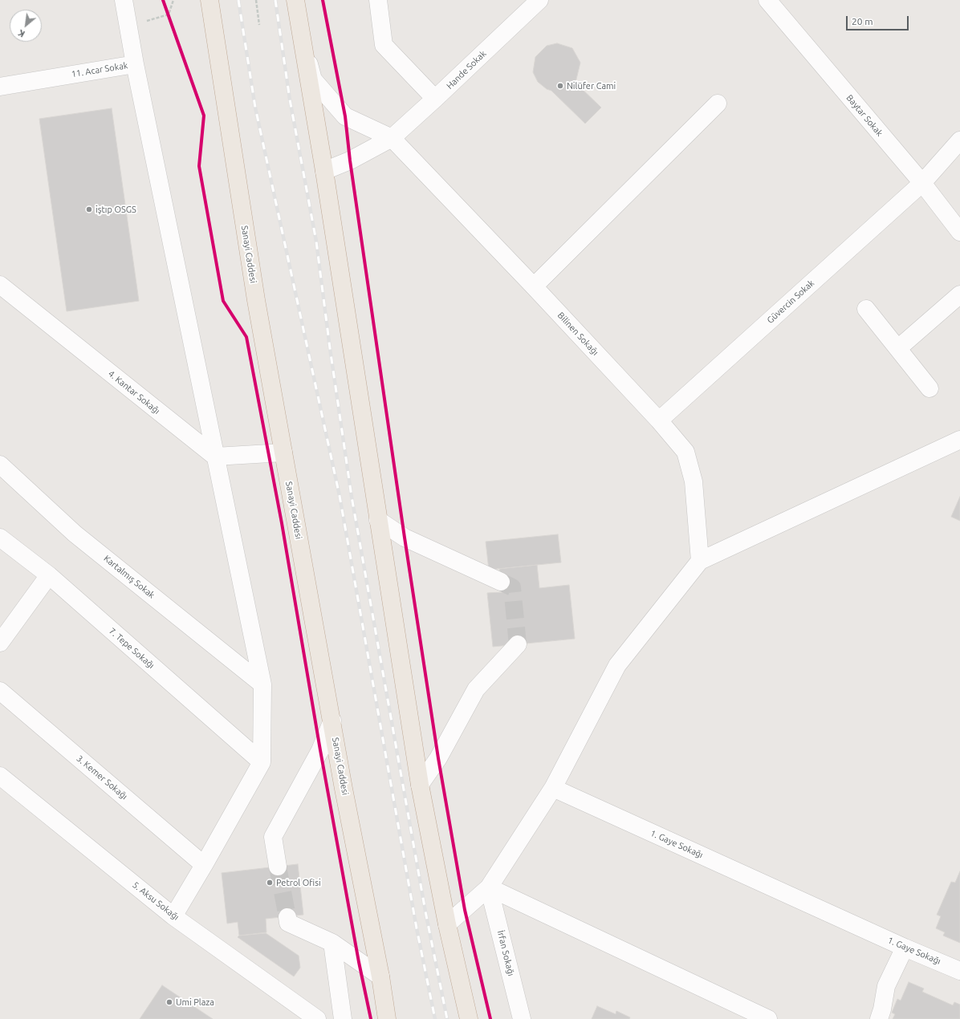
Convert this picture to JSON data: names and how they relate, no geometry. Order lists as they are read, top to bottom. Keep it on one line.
{"streets":{"highway":["Sanayi Caddesi"],"street":["11. Acar Sokak","Hande Sokak","Baytar Sokak","Güvercin Sokak","Bilinen Sokağı","4. Kantar Sokağı","Kartalmış Sokak","7. Tepe Sokağı","3. Kemer Sokağı","1. Gaye Sokağı","5. Aksu Sokağı","İrfan Sokağı"]},"crossings":[["Hande Sokak","Bilinen Sokağı"],["Baytar Sokak","Güvercin Sokak"],["Güvercin Sokak","Bilinen Sokağı"]],"places":["Nilüfer Cami","iştıp OSGS","Petrol Ofisi","Umi Plaza"],"scale_bar":"20 m","north":"bottom left"}
